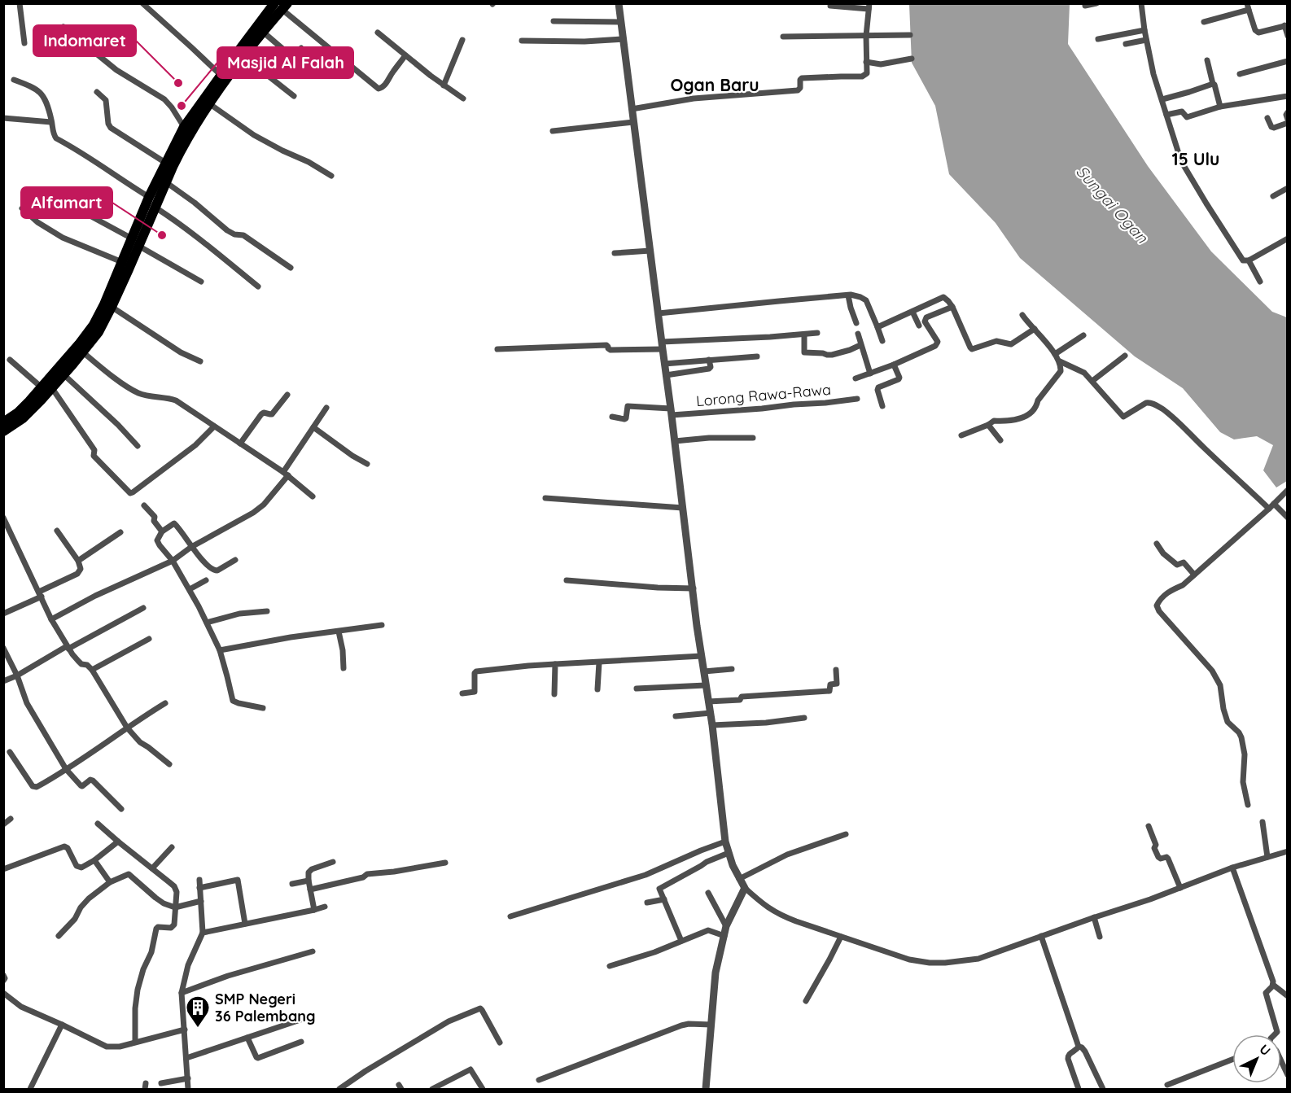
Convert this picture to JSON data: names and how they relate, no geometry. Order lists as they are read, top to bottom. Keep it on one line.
{"streets":{"street":["Lorong Rawa-Rawa"]},"districts":["Ogan Baru","15 Ulu"],"water":["Sungai Ogan"],"places":{"other":["Indomaret","Masjid Al Falah","Alfamart"],"building":["SMP Negeri 36 Palembang"]},"north":"top right"}
